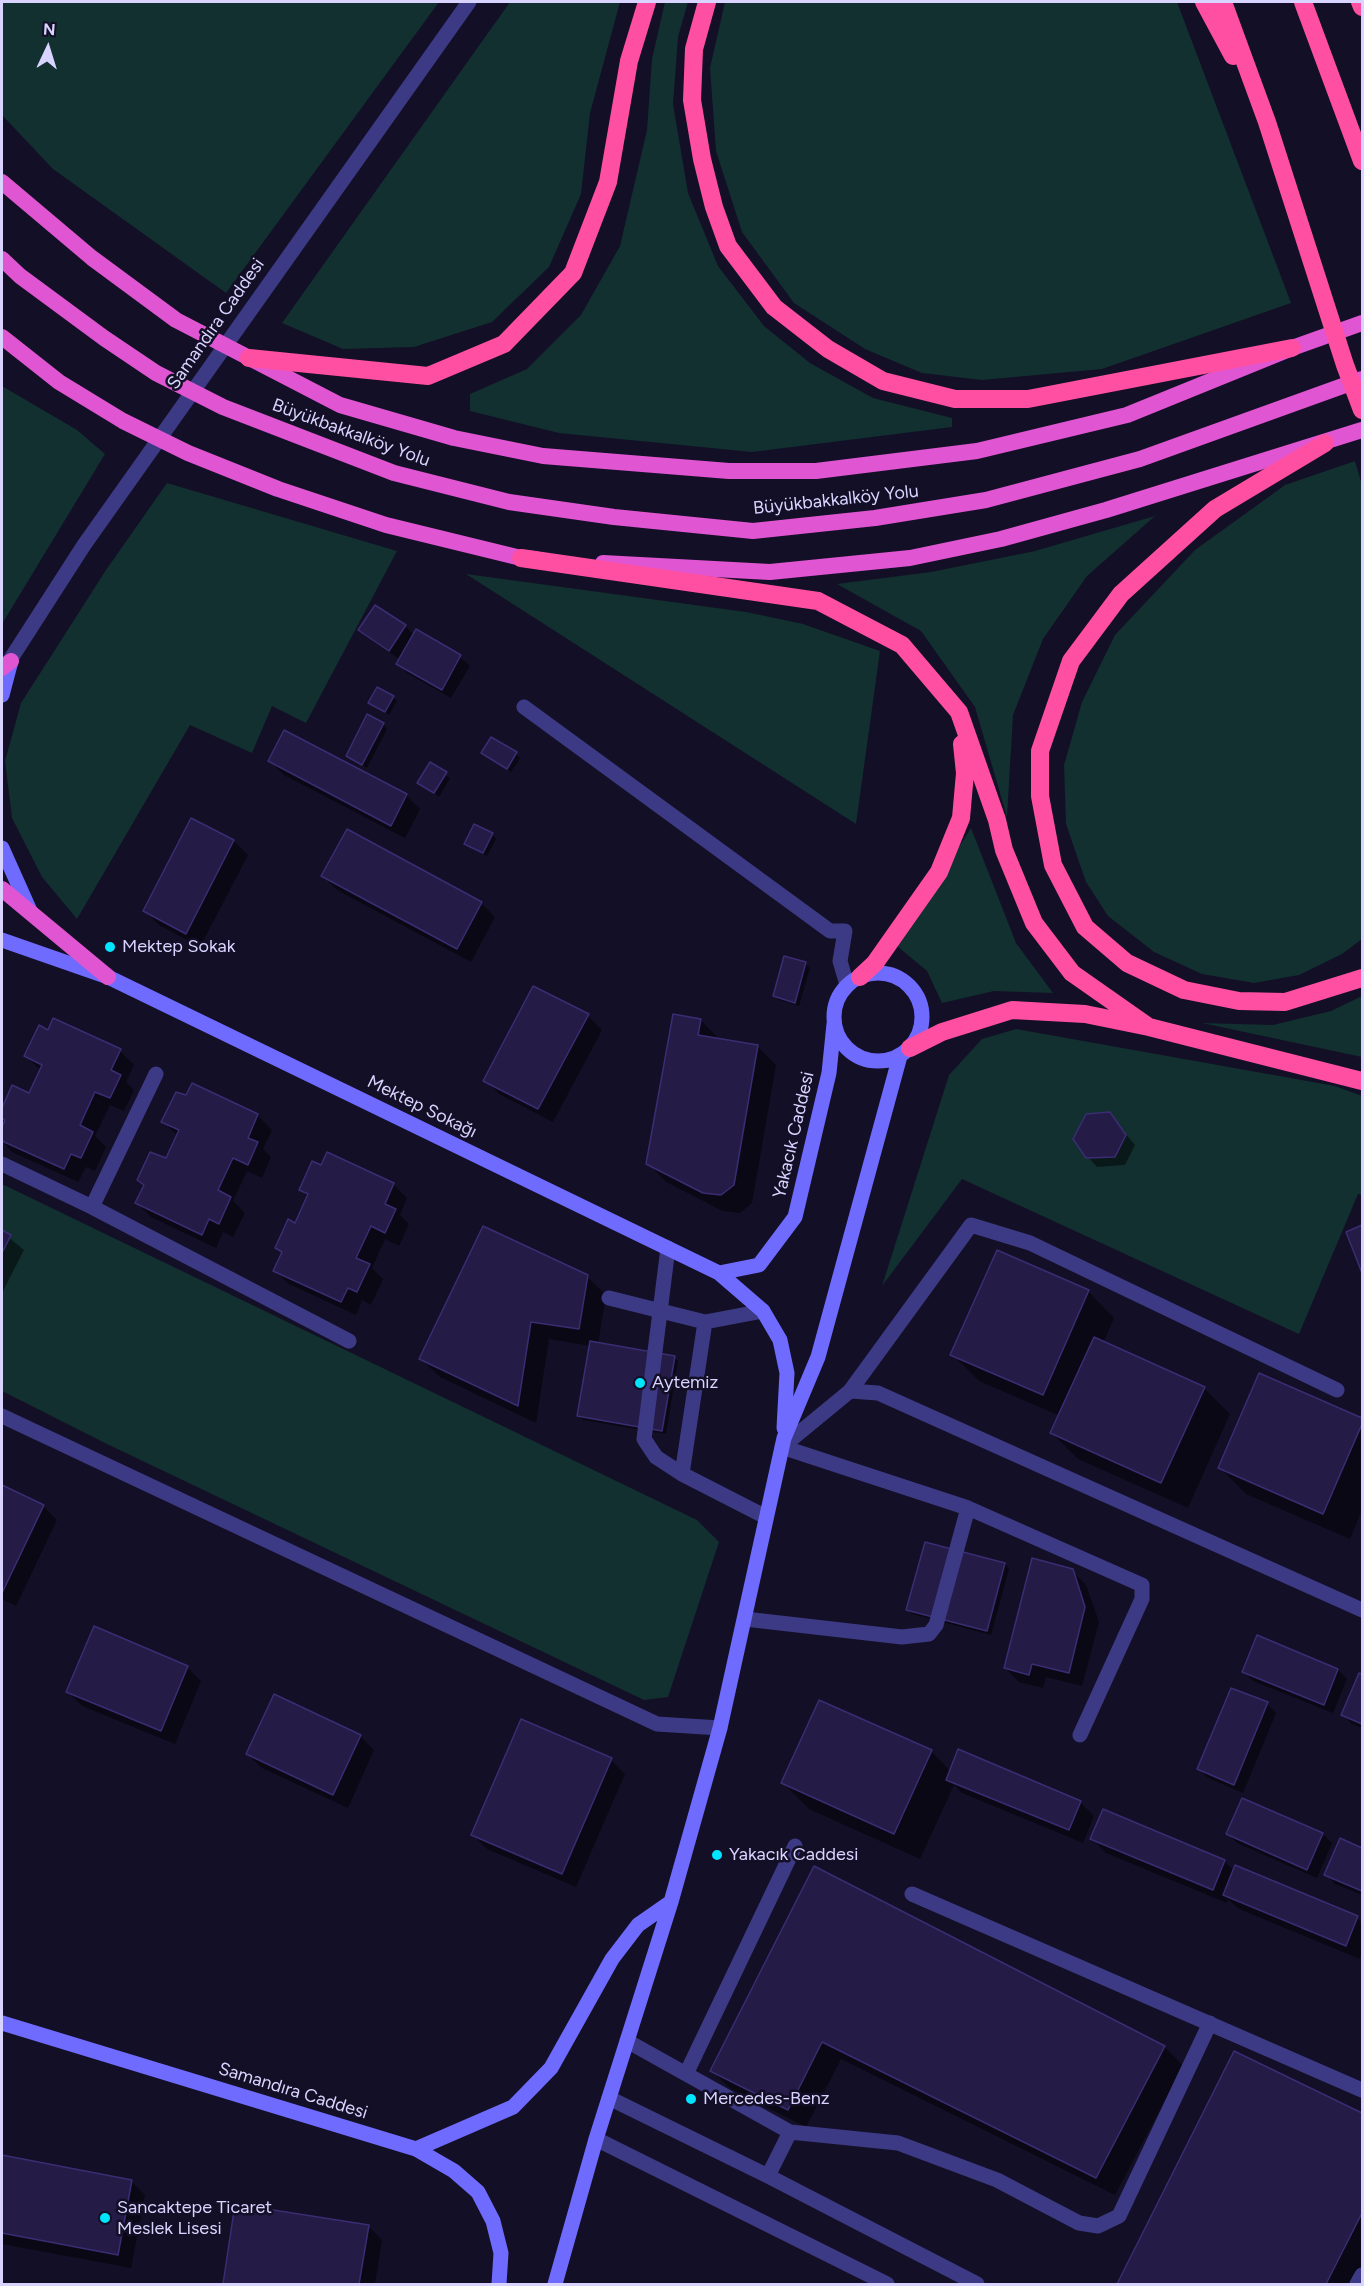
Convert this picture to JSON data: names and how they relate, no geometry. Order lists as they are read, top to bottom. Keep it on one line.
{"streets":{"highway":["Büyükbakkalköy Yolu"],"main road":["Samandıra Caddesi","Mektep Sokağı","Yakacık Caddesi"]},"crossings":[["Mektep Sokağı","Yakacık Caddesi"]],"places":["Mektep Sokak","Aytemiz","Yakacık Caddesi","Mercedes-Benz","Sancaktepe Ticaret Meslek Lisesi"],"north":"top"}
